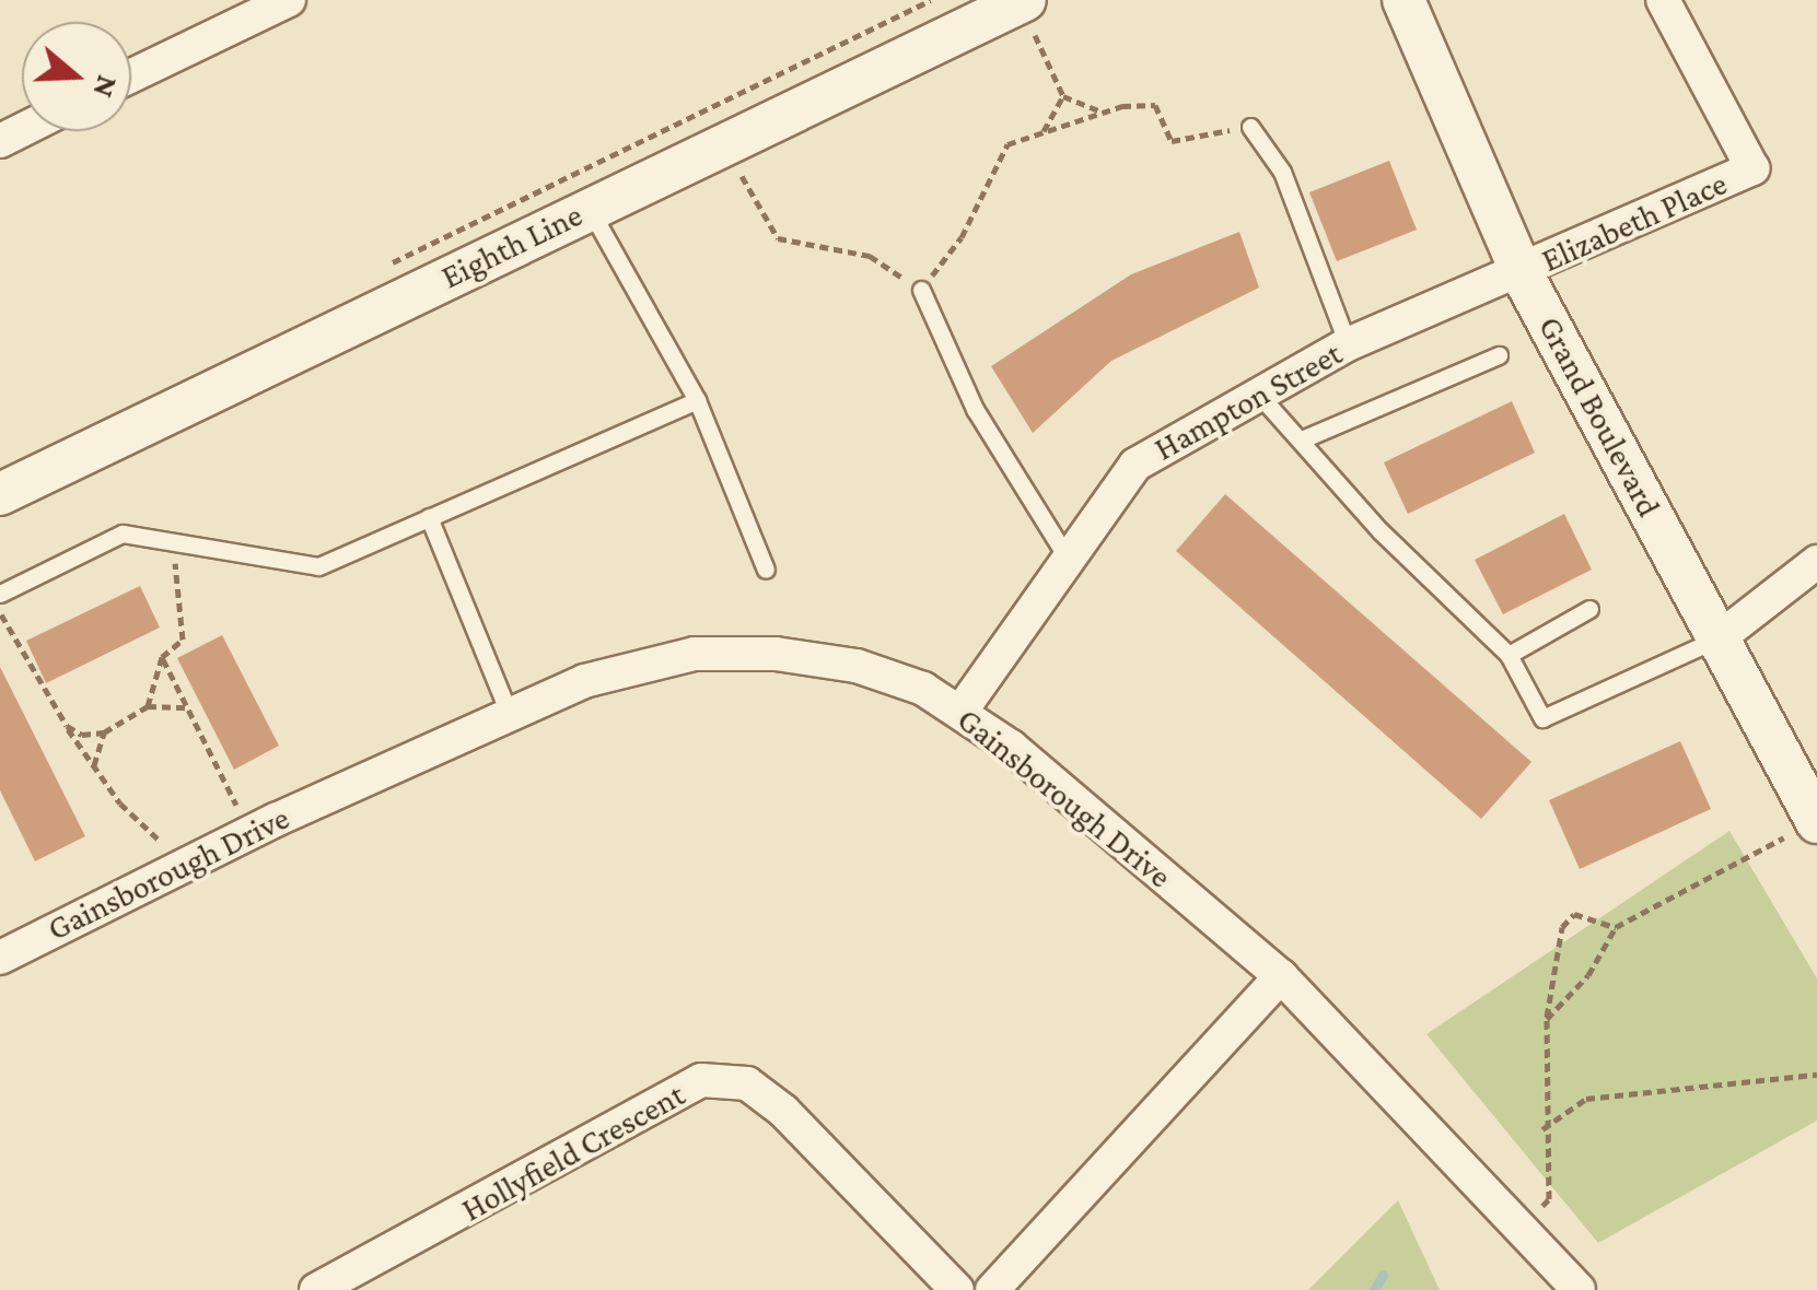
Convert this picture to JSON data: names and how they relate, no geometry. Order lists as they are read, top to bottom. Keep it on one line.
{"streets":{"street":["Elizabeth Place","Eighth Line","Hampton Street","Grand Boulevard","Gainsborough Drive","Hollyfield Crescent"]},"crossings":[["Elizabeth Place","Hampton Street"],["Elizabeth Place","Grand Boulevard"],["Hampton Street","Grand Boulevard"],["Hampton Street","Gainsborough Drive"]],"north":"right"}
